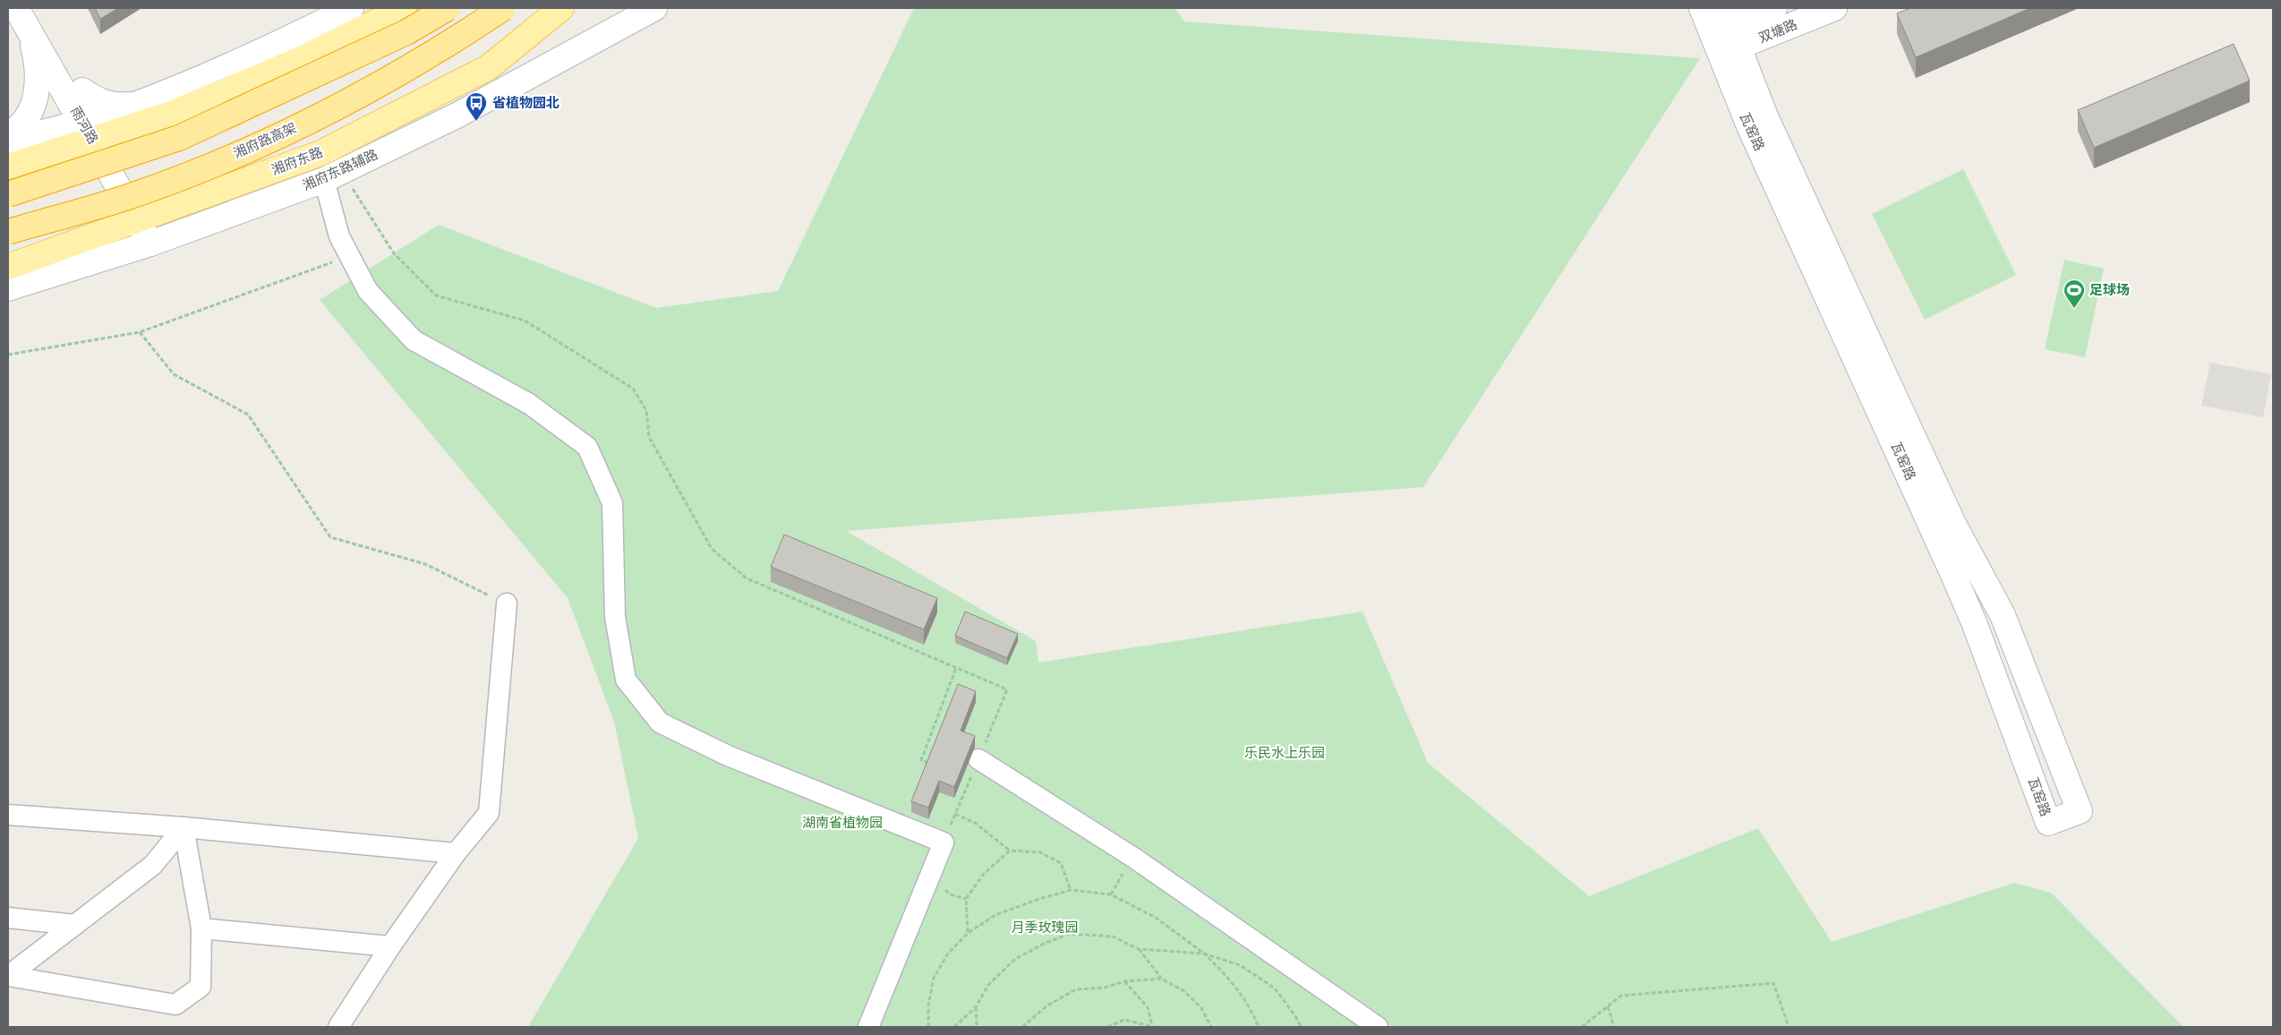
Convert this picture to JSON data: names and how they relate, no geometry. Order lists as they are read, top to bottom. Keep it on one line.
{"streets":{"highway":["湘府路高架"],"main road":["双塘路","雨河路","瓦窑路","湘府东路","湘府东路辅路"]},"crossings":[["双塘路","瓦窑路"],["雨河路","湘府东路"],["雨河路","湘府东路辅路"]],"parks":["乐民水上乐园","湖南省植物园","月季玫瑰园"],"places":{"bus stop":["省植物园北"],"sports":["足球场"]}}
